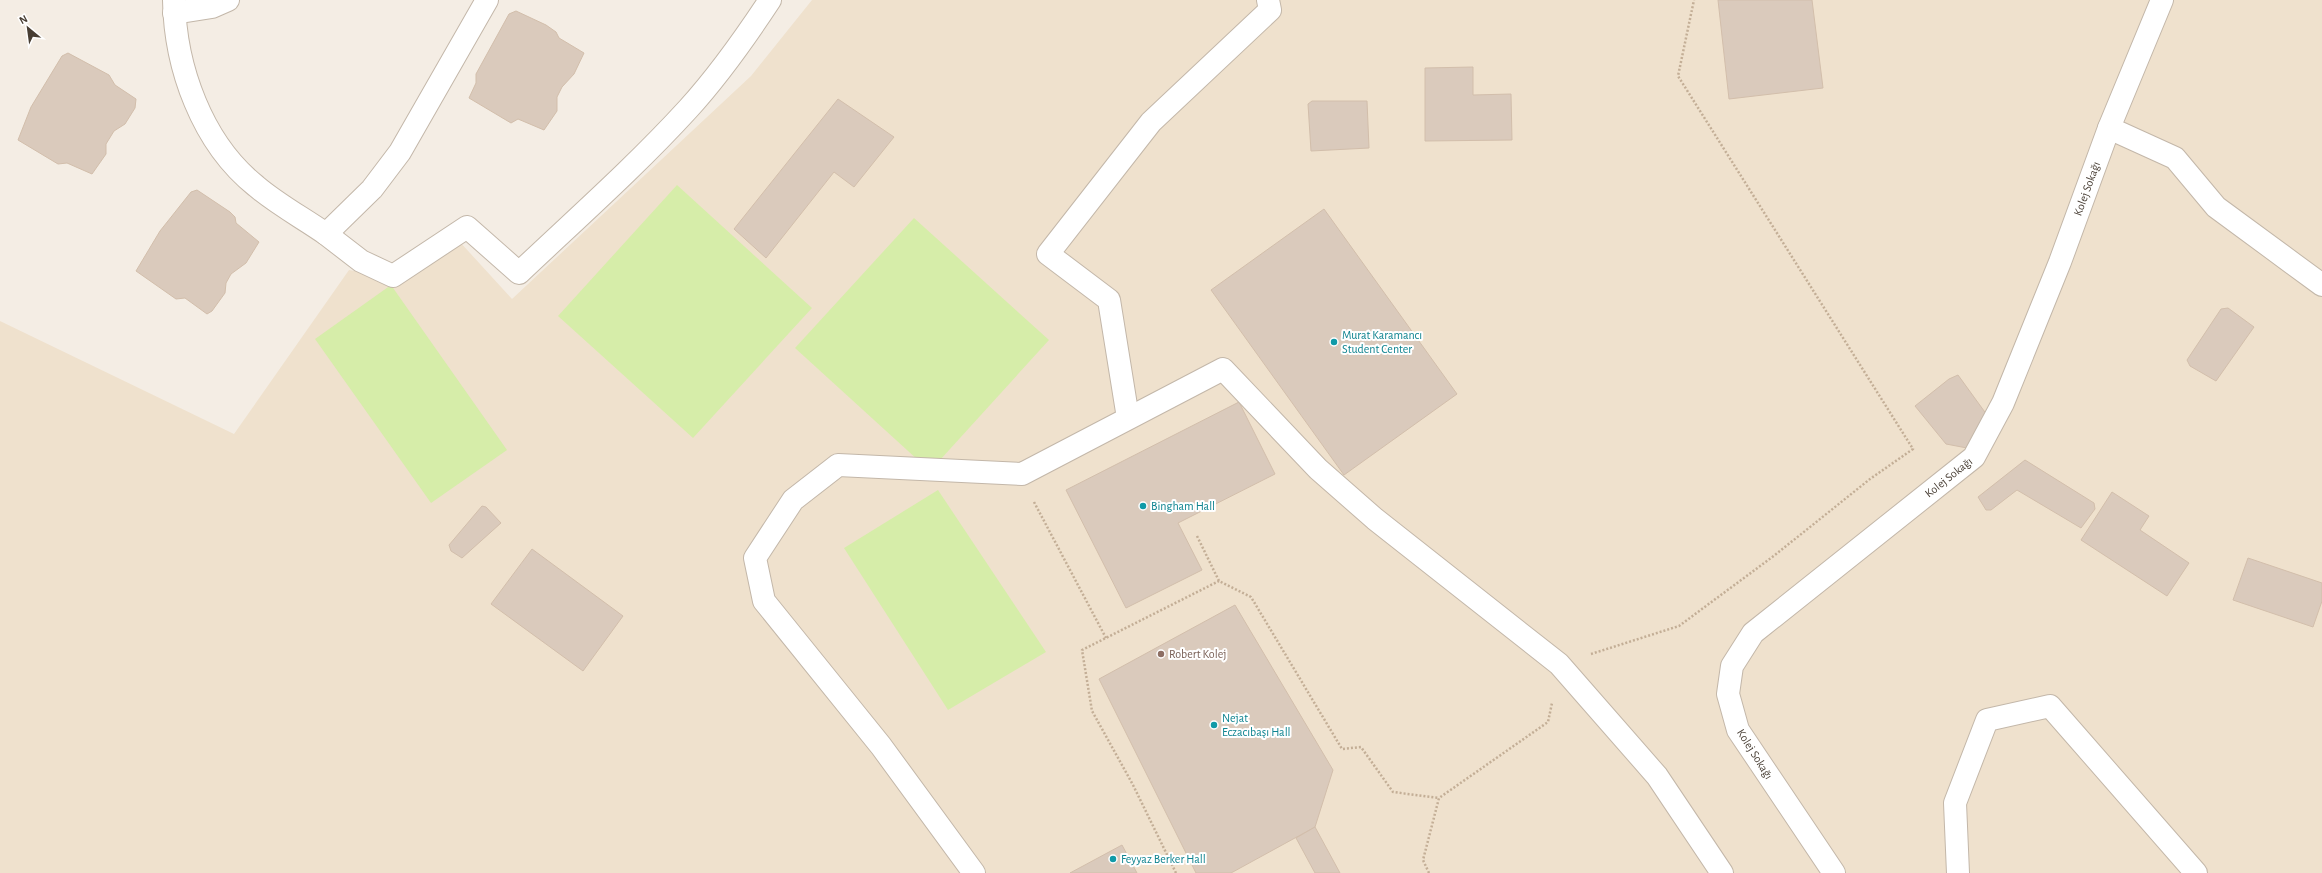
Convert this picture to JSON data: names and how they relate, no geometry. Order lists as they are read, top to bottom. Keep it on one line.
{"streets":{"street":["Kolej Sokağı"]},"places":["Murat Karamancı Student Center","Bingham Hall","Robert Kolej","Nejat Eczacıbaşı Hall","Feyyaz Berker Hall"],"north":"top left"}
